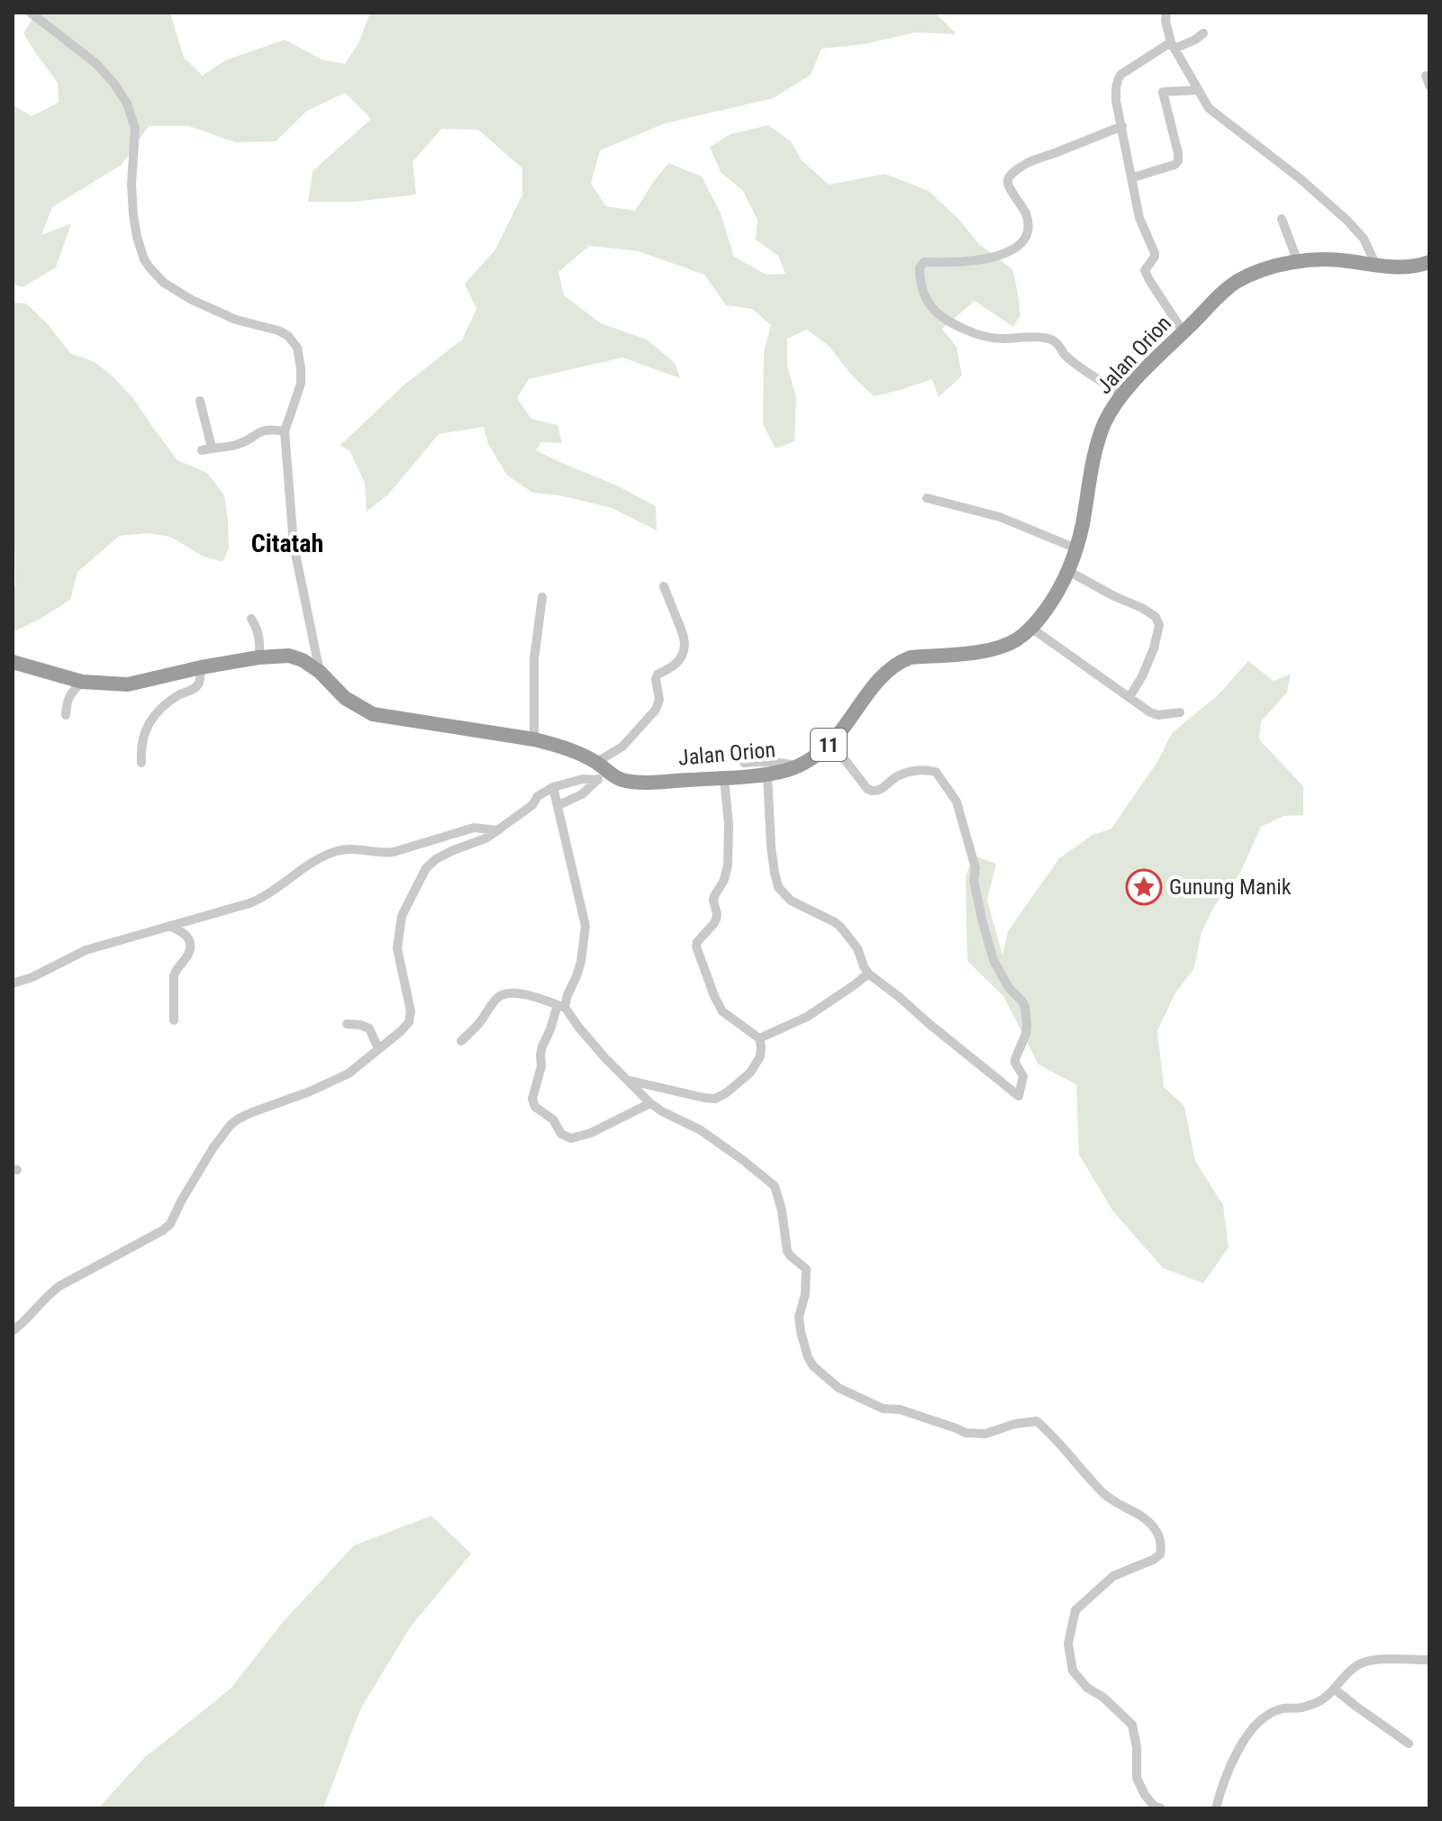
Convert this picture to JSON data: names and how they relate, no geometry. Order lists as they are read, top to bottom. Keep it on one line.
{"streets":{"highway":["Jalan Orion","11"]},"districts":["Citatah"],"places":{"place":["Gunung Manik"]}}
